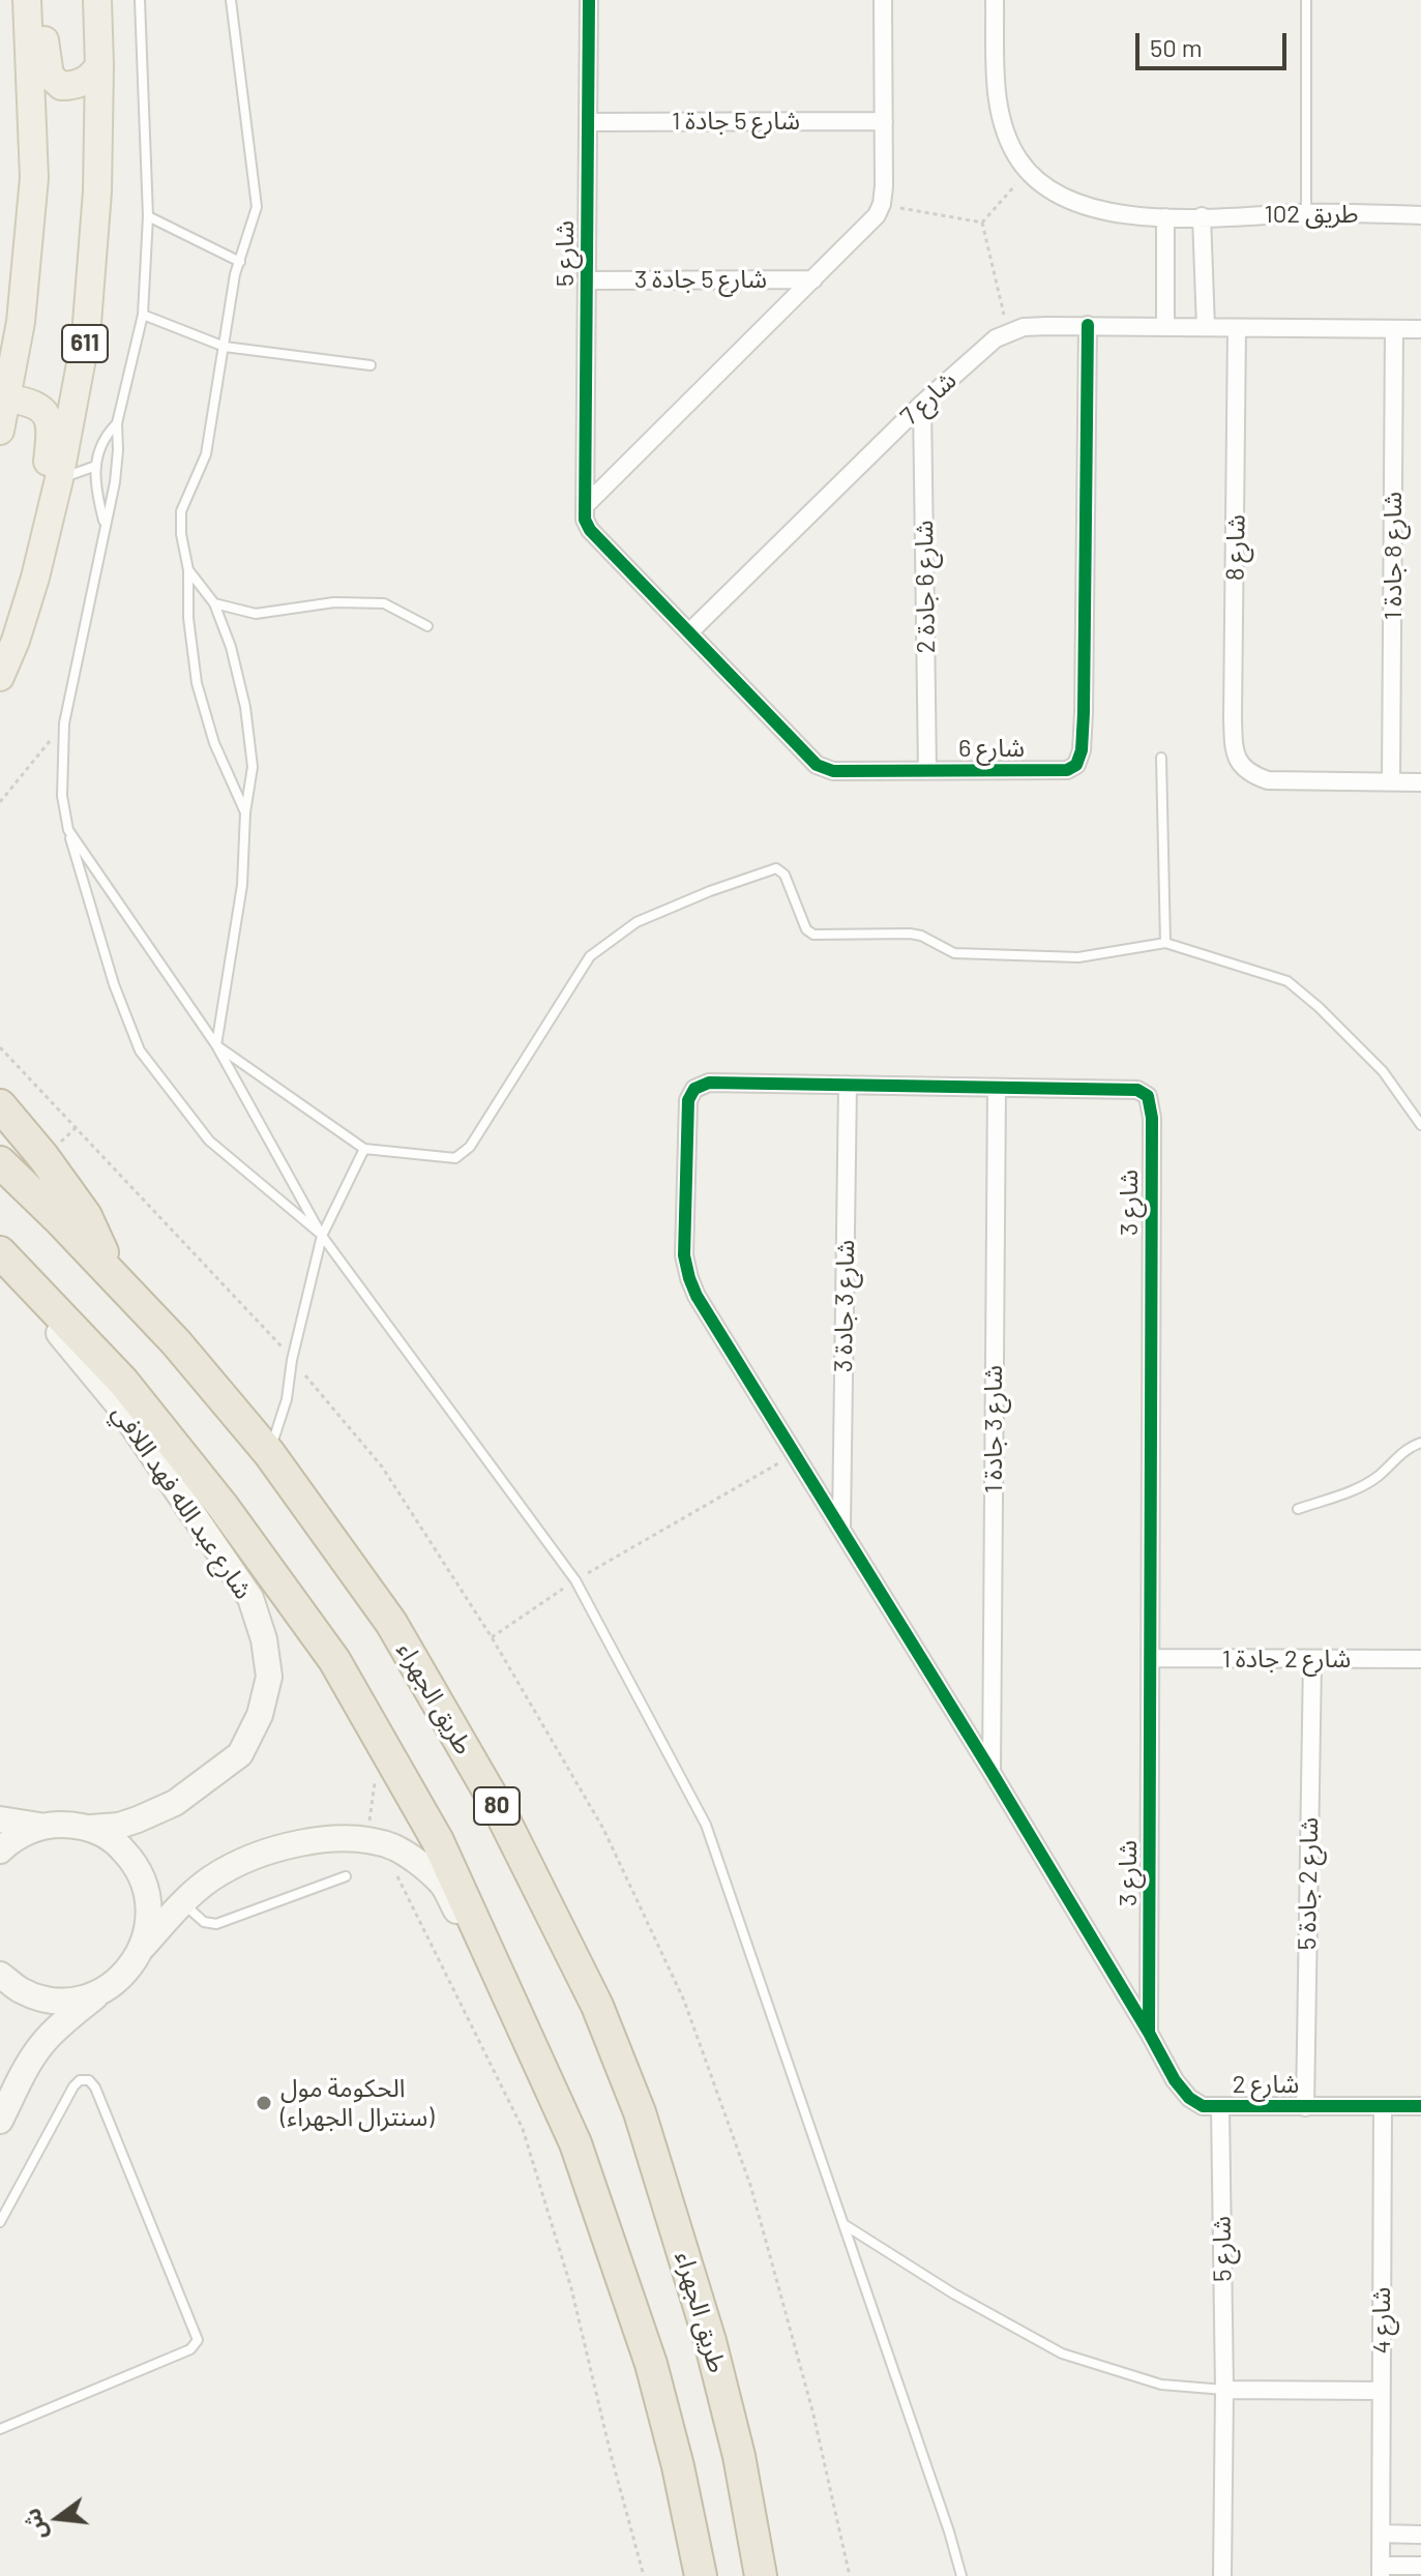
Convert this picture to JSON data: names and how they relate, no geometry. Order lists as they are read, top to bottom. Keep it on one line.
{"streets":{"highway":["طريق الجهراء","80"],"main road":["611"],"street":["شارع 5 جادة 1","طريق 102","شارع 5","شارع 5 جادة 3","شارع 7","شارع 8","شارع 8 جادة 1","شارع 6 جادة 2","شارع 6","شارع 3","شارع 3 جادة 3","شارع 3 جادة 1","شارع عبد الله فهد اللافي","شارع 2 جادة 1","شارع 2 جادة 5","شارع 2","شارع 4"]},"crossings":[["شارع 5 جادة 1","شارع 5"],["شارع 5","شارع 5 جادة 3"],["شارع 5","شارع 6"],["شارع 5","شارع 2"],["شارع 7","شارع 8"],["شارع 7","شارع 6 جادة 2"],["شارع 7","شارع 6"],["شارع 8","شارع 8 جادة 1"],["شارع 6 جادة 2","شارع 6"],["شارع 3","شارع 3 جادة 3"],["شارع 3","شارع 3 جادة 1"],["شارع 3","شارع 2 جادة 1"],["شارع 3","شارع 2"],["شارع 2 جادة 1","شارع 2 جادة 5"],["شارع 2 جادة 5","شارع 2"],["شارع 2","شارع 4"]],"places":["الحكومة مول (سنترال الجهراء)"],"scale_bar":"50 m","north":"left"}
